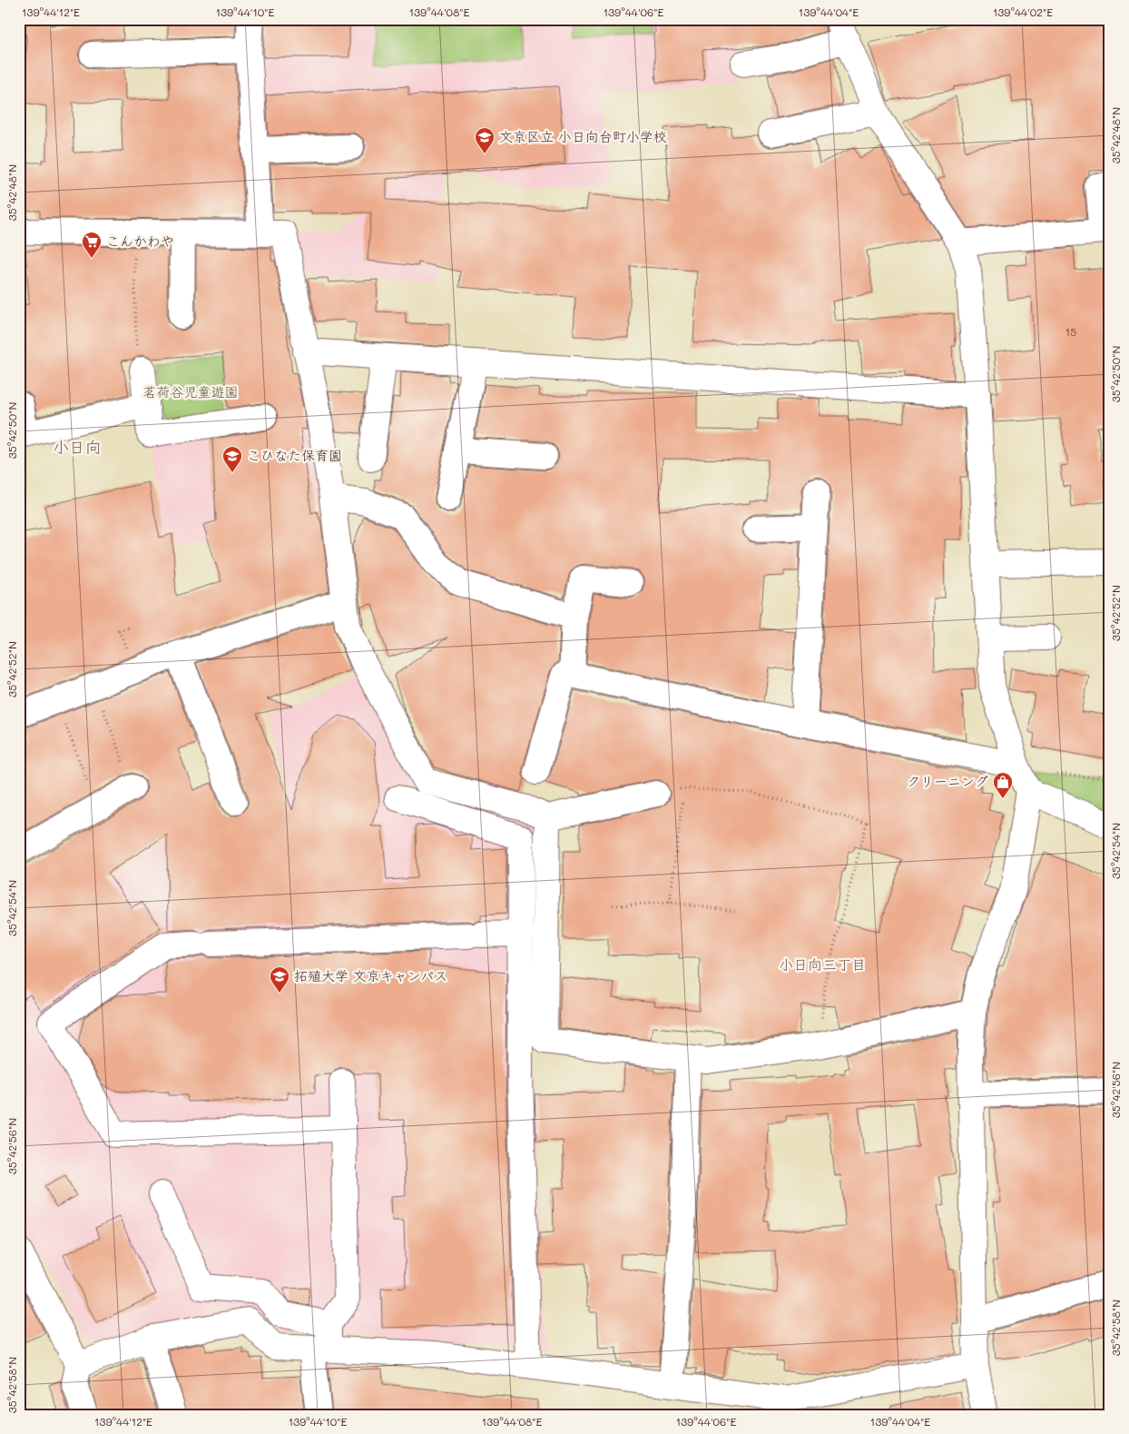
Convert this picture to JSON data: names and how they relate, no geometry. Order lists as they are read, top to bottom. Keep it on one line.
{"districts":["小日向","小日向三丁目"],"parks":["茗荷谷児童遊園"],"places":{"school or university":["文京区立 小日向台町小学校","こひなた保育園","拓殖大学 文京キャンパス"],"supermarket":["こんかわや"],"shop":["クリーニング"]},"house_numbers":["15"],"coordinates":["139°44'12\"E","139°44'10\"E","139°44'08\"E","139°44'06\"E","139°44'04\"E","139°44'02\"E","35°42'48\"N","35°42'50\"N","35°42'52\"N","35°42'54\"N","35°42'56\"N","35°42'58\"N"]}
